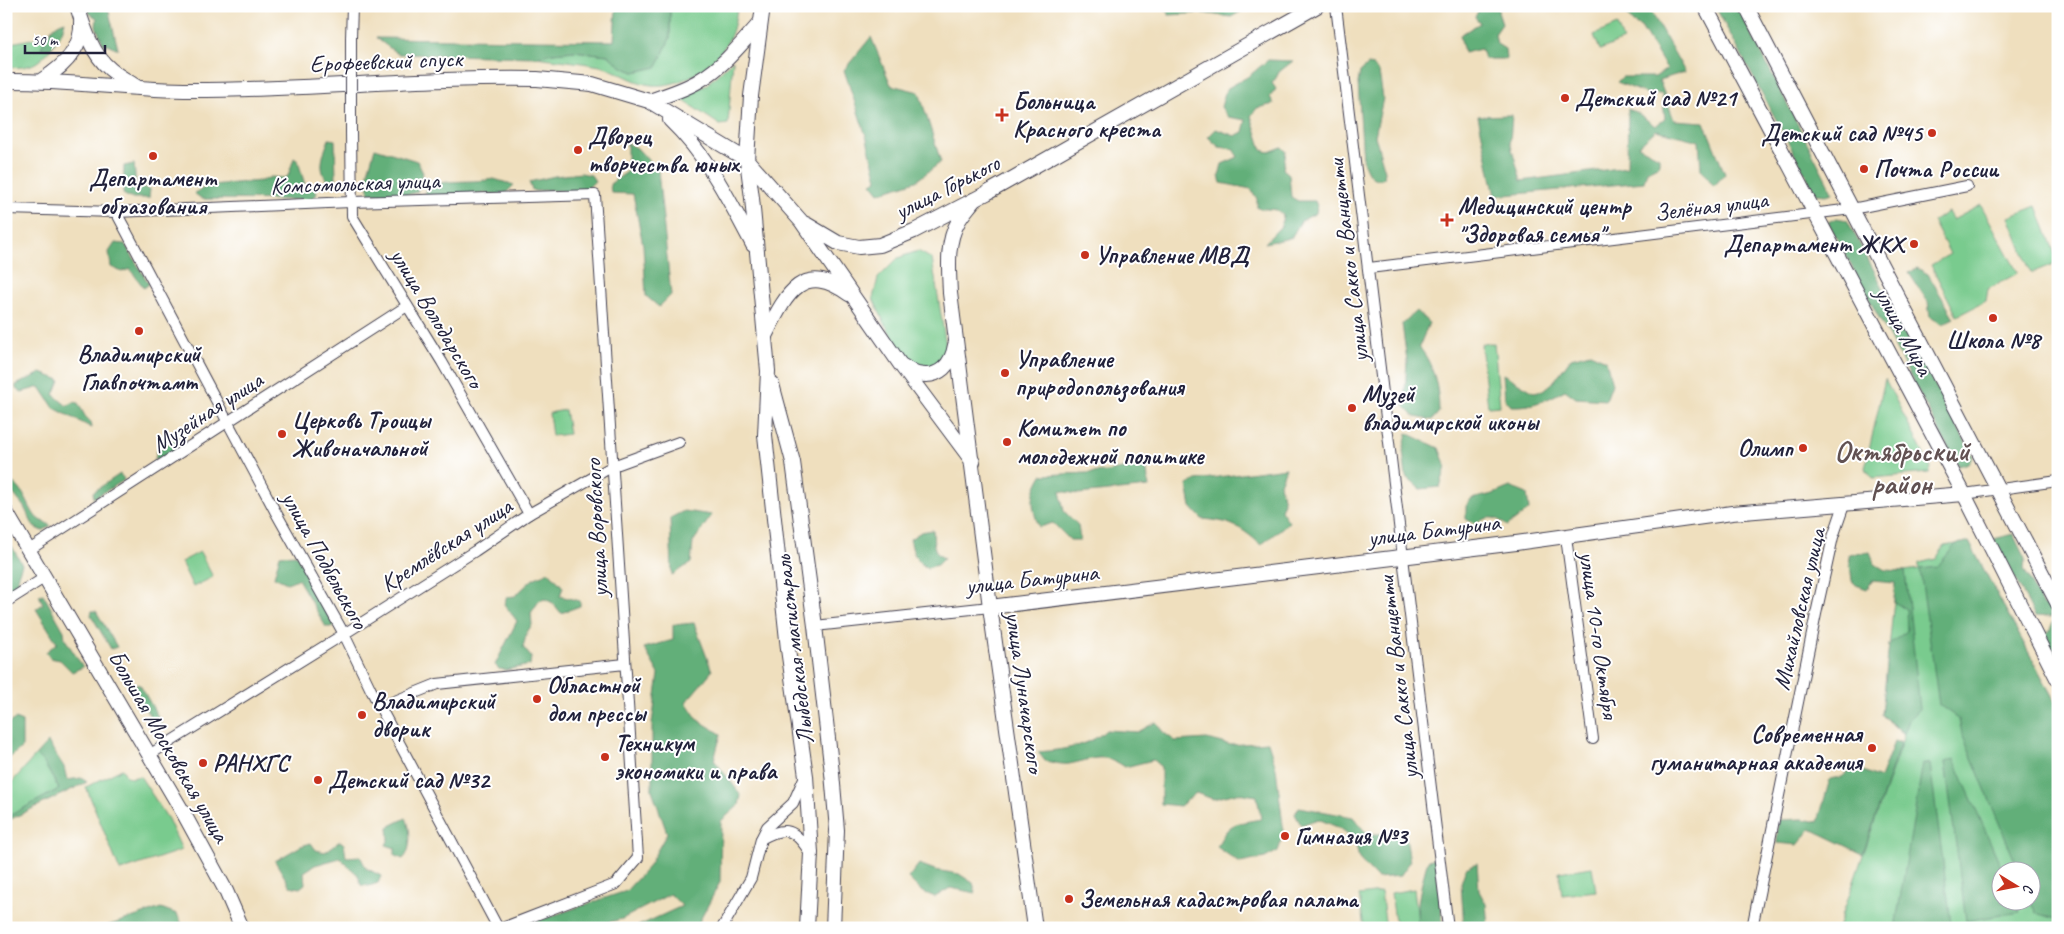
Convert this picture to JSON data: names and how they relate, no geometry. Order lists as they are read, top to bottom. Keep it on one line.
{"streets":{"main road":["Ерофеевский спуск","улица Горького","улица Мира","улица Батурина","Лыбедская магистраль","улица Луначарского","Большая Московская улица"],"street":["Комсомольская улица","Зелёная улица","улица Сакко и Ванцетти","улица Володарского","Музейная улица","улица Воровского","Кремлёвская улица","улица Подбельского","Михайловская улица","улица 10-го Октября"]},"crossings":[["Ерофеевский спуск","улица Горького"],["Ерофеевский спуск","Лыбедская магистраль"],["Комсомольская улица","улица Володарского"],["Комсомольская улица","улица Воровского"],["Комсомольская улица","улица Подбельского"],["улица Горького","Лыбедская магистраль"],["улица Горького","улица Луначарского"],["Зелёная улица","улица Сакко и Ванцетти"],["Зелёная улица","улица Мира"],["улица Сакко и Ванцетти","улица Батурина"],["улица Володарского","Музейная улица"],["улица Володарского","Кремлёвская улица"],["улица Мира","улица Батурина"],["Музейная улица","улица Подбельского"],["Музейная улица","Большая Московская улица"],["улица Воровского","Кремлёвская улица"],["улица Воровского","улица Подбельского"],["улица Батурина","Михайловская улица"],["улица Батурина","улица 10-го Октября"],["улица Батурина","Лыбедская магистраль"],["улица Батурина","улица Луначарского"],["Кремлёвская улица","улица Подбельского"],["Кремлёвская улица","Большая Московская улица"]],"districts":["Октябрьский район"],"places":{"other":["Детский сад №21","Детский сад №45","Дворец творчества юных","Департамент образования","Почта России","Департамент ЖКХ","Управление МВД","Школа №8","Владимирский Главпочтамт","Управление природопользования","Музей владимирской иконы","Церковь Троицы Живоначальной","Комитет по молодежной политике","Олимп","Областной дом прессы","Владимирский дворик","Современная гуманитарная академия","Техникум экономики и права","РАНХГС","Детский сад №32","Гимназия №3","Земельная кадастровая палата"],"health":["Больница Красного креста","Медицинский центр \"Здоровая семья\""]},"scale_bar":"50 m","north":"right"}
